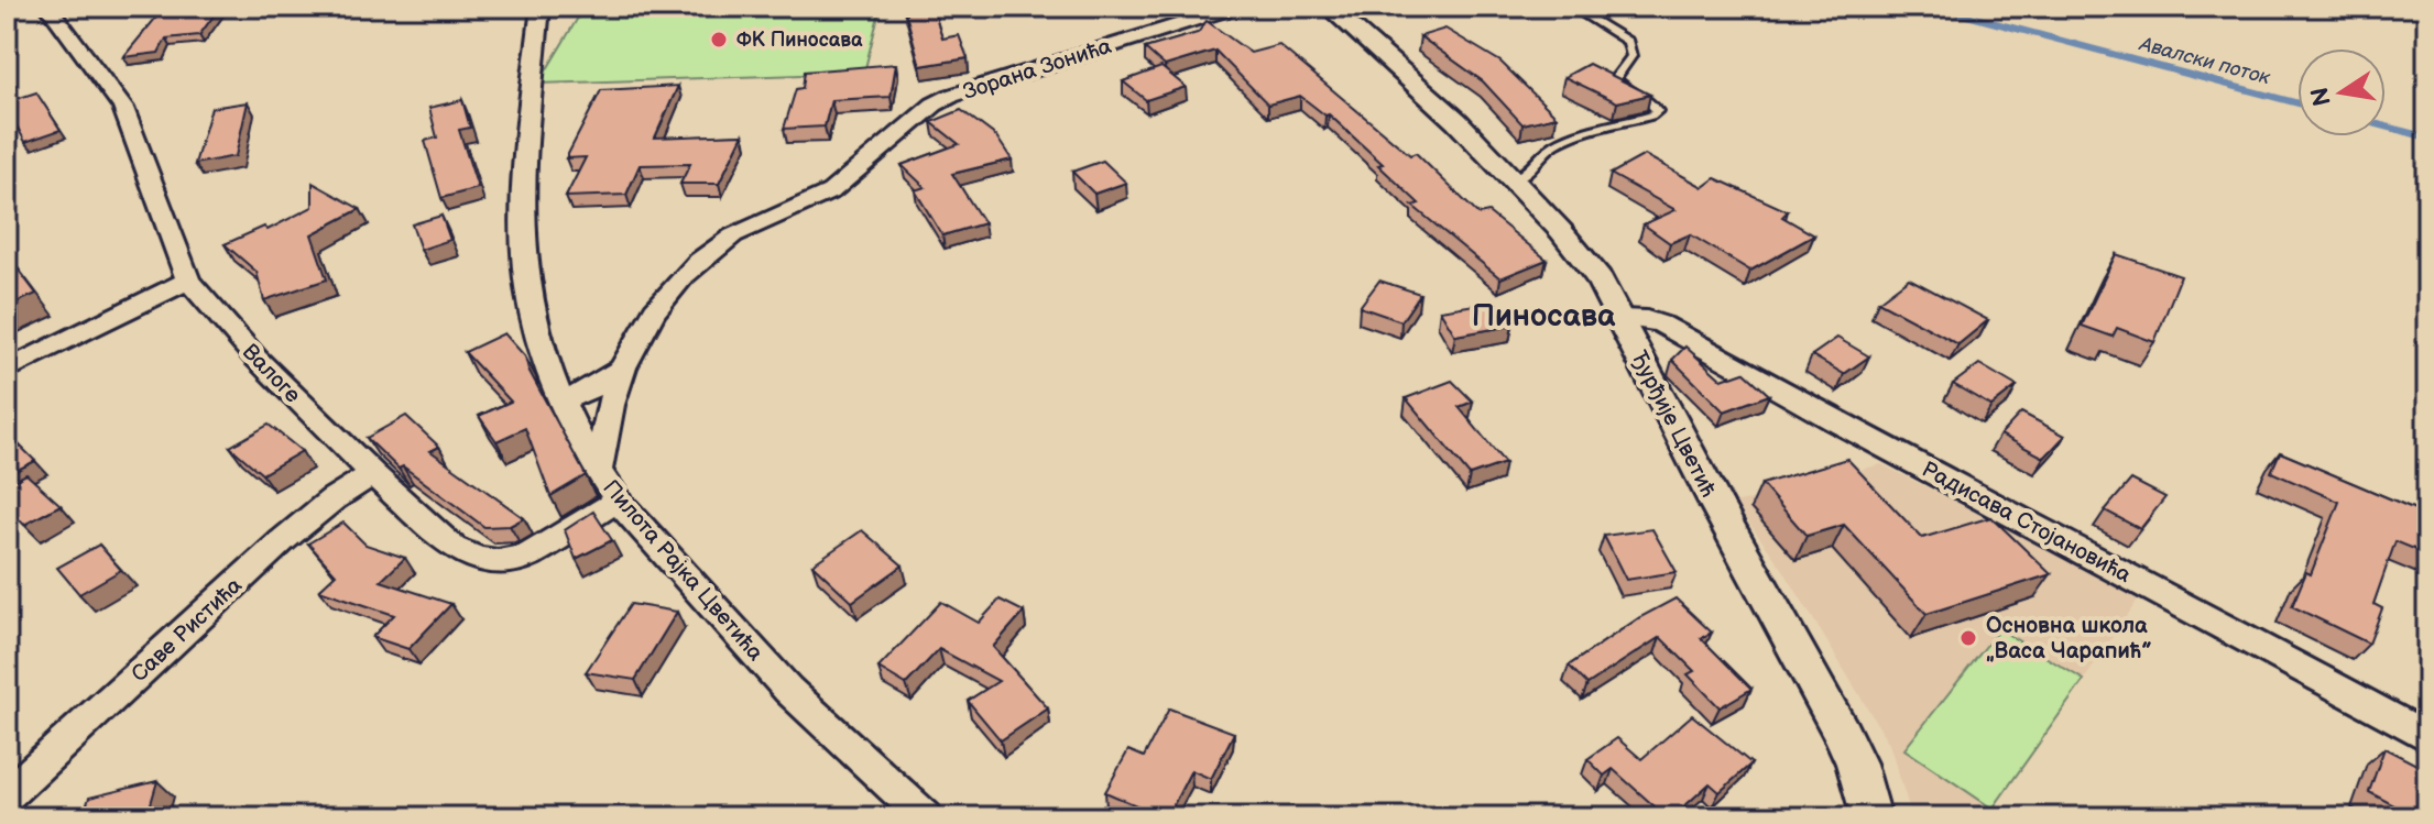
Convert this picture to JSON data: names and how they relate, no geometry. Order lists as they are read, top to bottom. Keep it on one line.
{"streets":{"street":["Зорана Зонића","Валоге","Ђурђије Цветић","Радисава Стојановића","Пилота Рајка Цветића","Саве Ристића"]},"crossings":[["Зорана Зонића","Пилота Рајка Цветића"],["Валоге","Пилота Рајка Цветића"],["Валоге","Саве Ристића"],["Ђурђије Цветић","Радисава Стојановића"]],"districts":["Пиносава"],"water":["Авалски поток"],"places":["ФК Пиносава","Основна школа „Васа Чарапић”"],"north":"left"}
